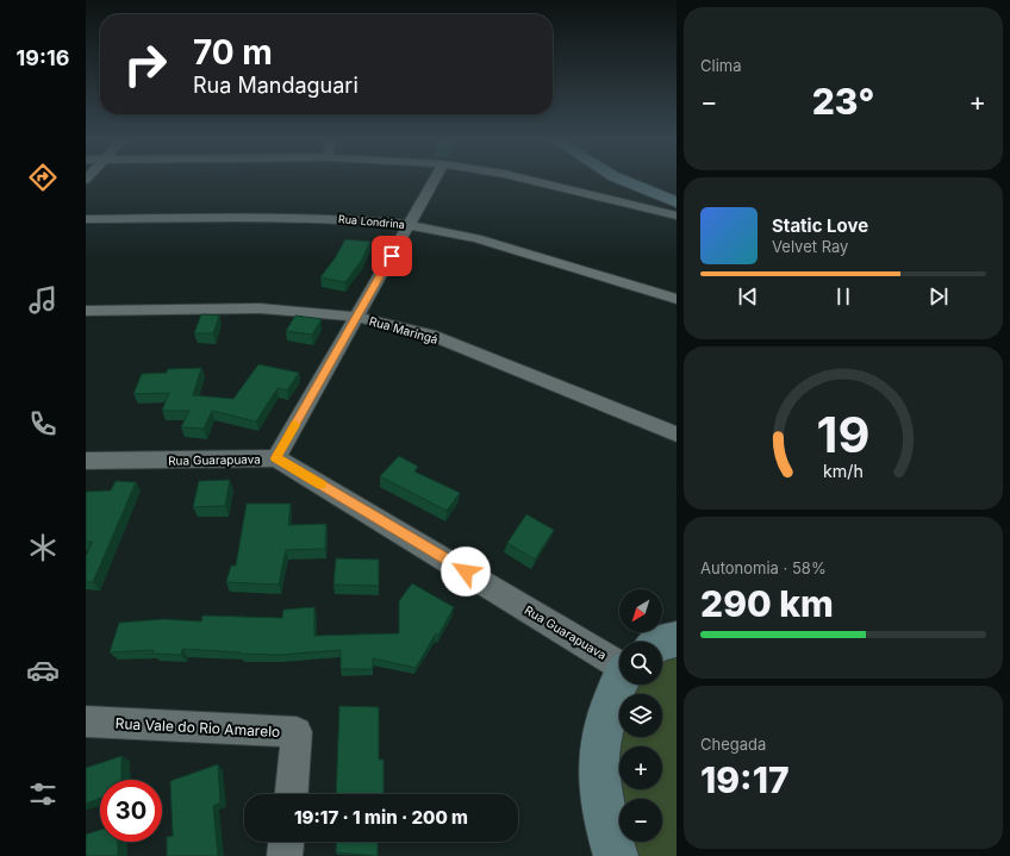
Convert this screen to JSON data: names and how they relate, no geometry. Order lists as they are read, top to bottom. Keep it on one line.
{"streets":{"street":["Rua Londrina","Rua Maringá","Rua Guarapuava","Rua Vale do Rio Amarelo"]},"north":"bottom left","page":{"tabs":"19:16","tile":["Clima",["Autonomia · 58%","290 km"],["Chegada","19:17"]],"turn":["70 m","Rua Mandaguari"],"heat":["−","23°","+"],"song":["Static Love","Velvet Ray"],"map_buttons":["+","−"],"limit":"30","trip":"19:17 · 1 min · 200 m","gauge":["19","km/h"]}}
